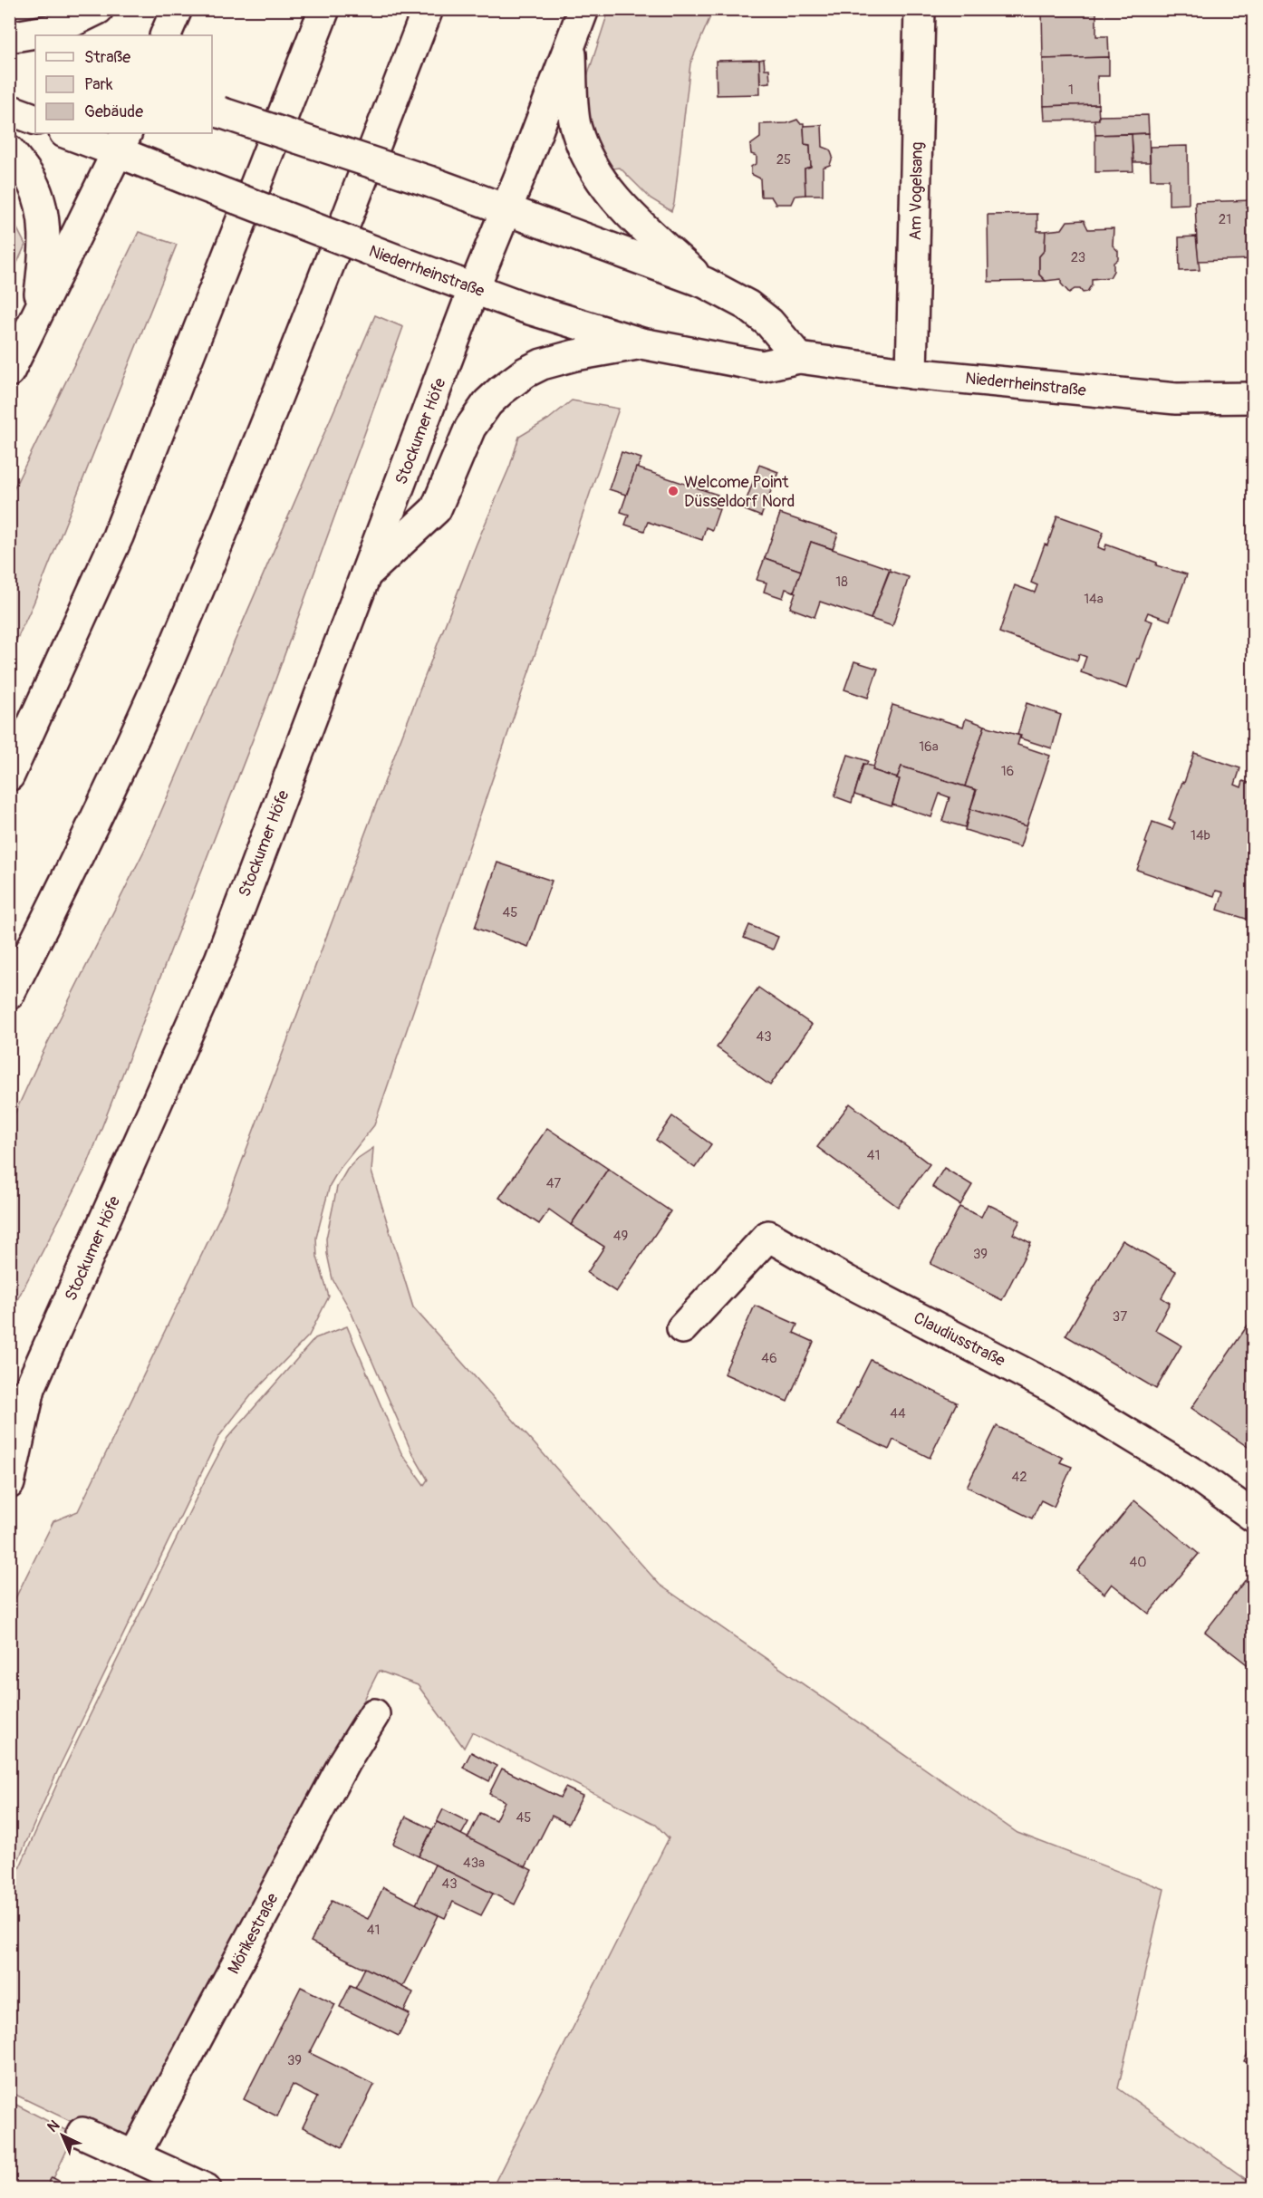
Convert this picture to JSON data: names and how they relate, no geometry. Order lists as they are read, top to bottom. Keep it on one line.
{"streets":{"main road":["Am Vogelsang","Niederrheinstraße","Stockumer Höfe","Claudiusstraße","Mörikestraße"]},"crossings":[["Am Vogelsang","Niederrheinstraße"],["Niederrheinstraße","Stockumer Höfe"]],"places":["Welcome Point Düsseldorf Nord"],"house_numbers":["1","25","21","23","18","14a","16a","16","14b","45","43","41","47","49","39","37","46","44","42","40","45","43a","43","41","39"],"legend":["Straße","Park","Gebäude"],"north":"top left"}
